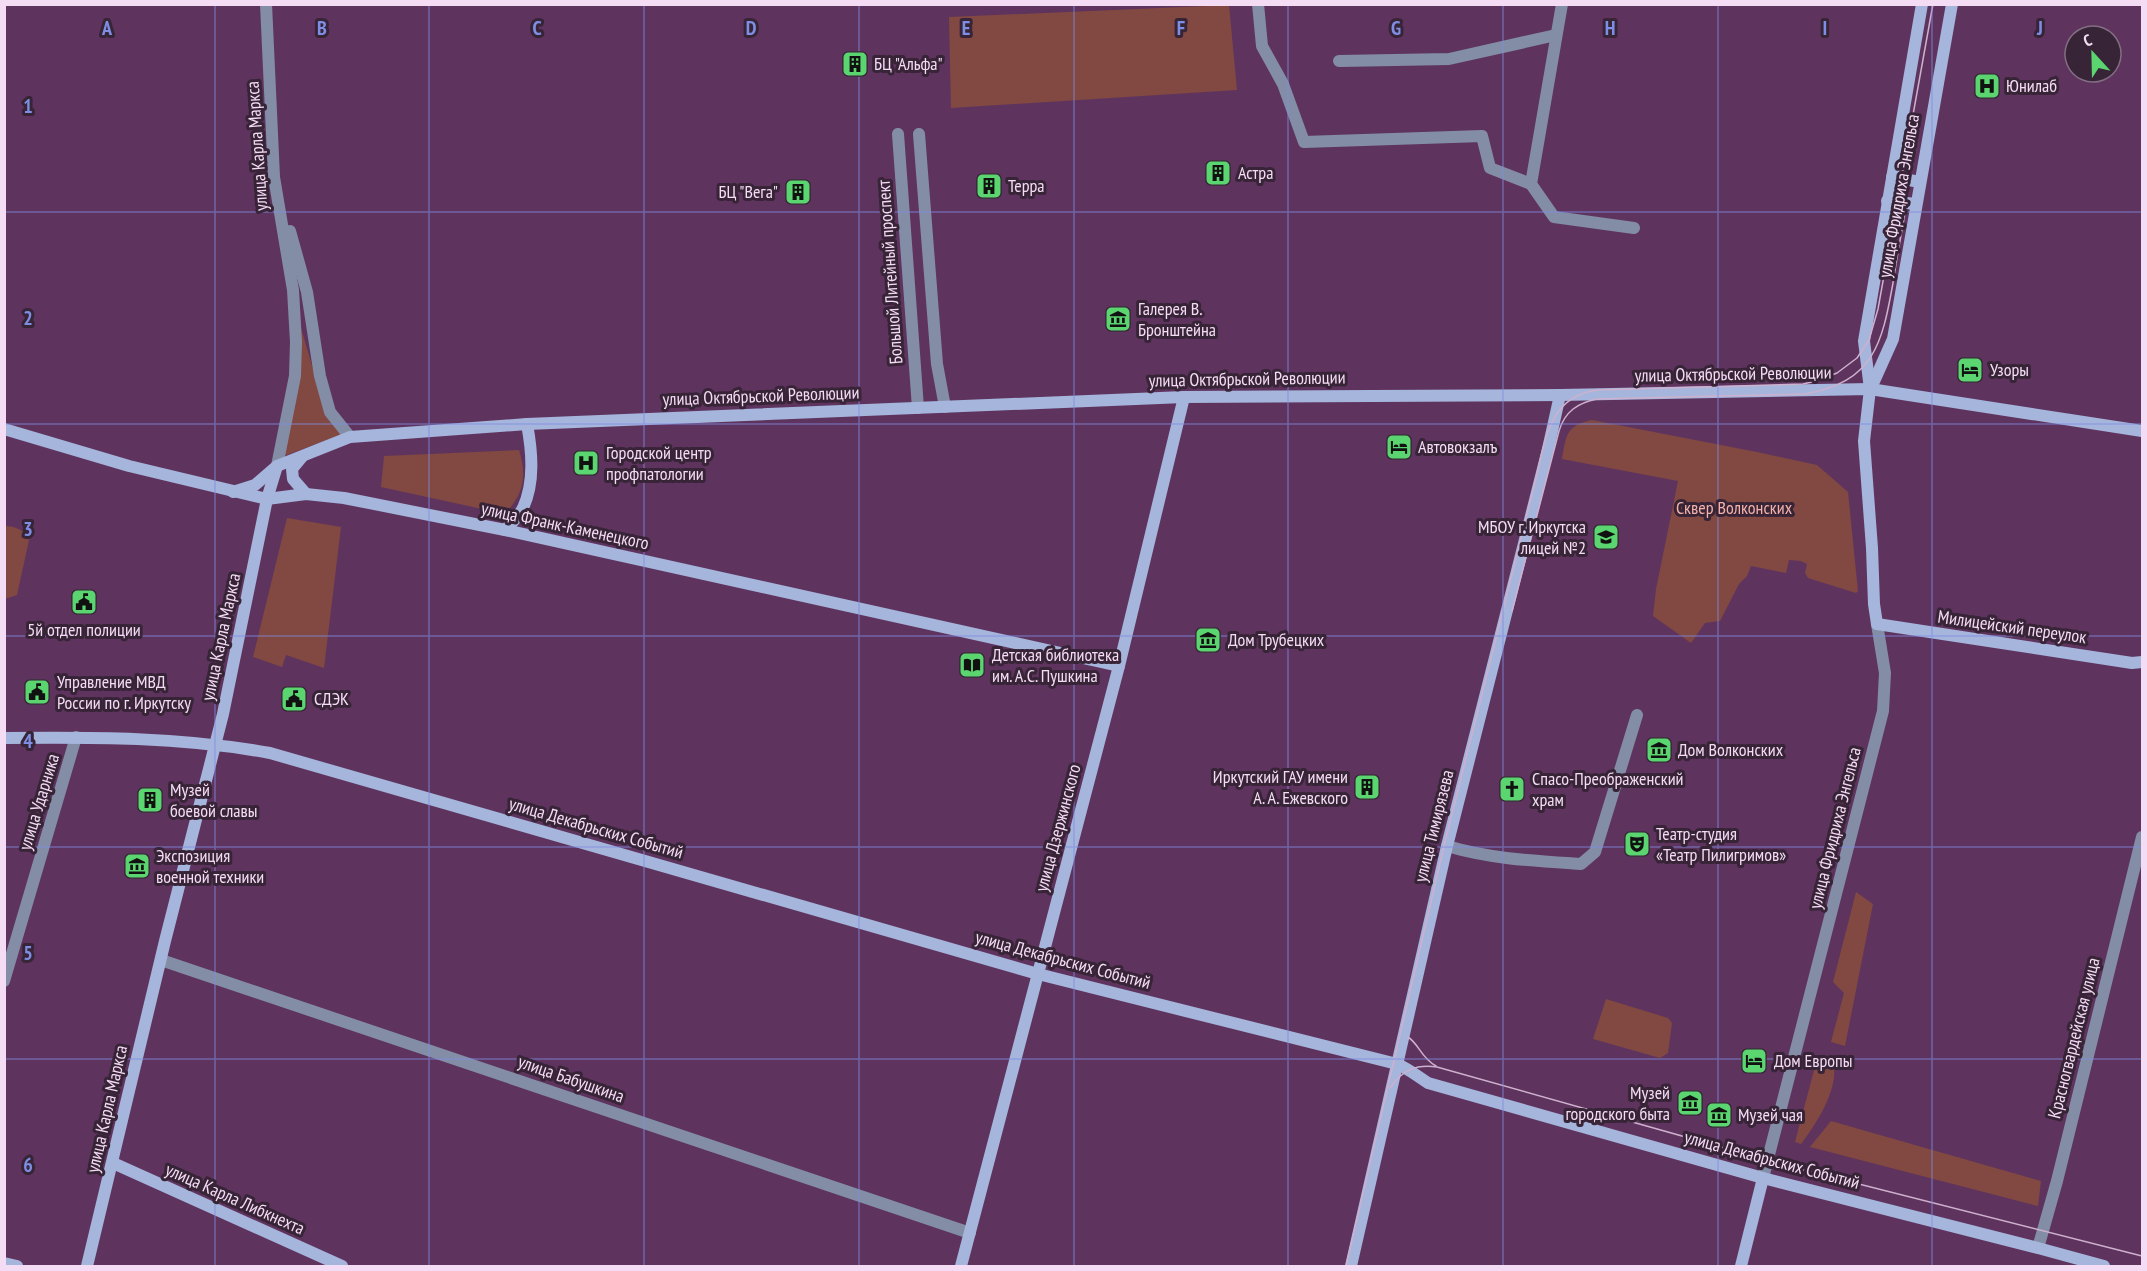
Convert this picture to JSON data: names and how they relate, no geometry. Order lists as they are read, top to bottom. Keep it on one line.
{"streets":{"main road":["улица Карла Маркса","улица Фридриха Энгельса","улица Октябрьской Революции","улица Франк-Каменецкого","Милицейский переулок","улица Тимирязева","улица Декабрьских Событий","улица Дзержинского","улица Карла Либкнехта"],"street":["Большой Литейный проспект","улица Ударника","Красногвардейская улица","улица Бабушкина"]},"crossings":[["улица Карла Маркса","улица Октябрьской Революции"],["улица Карла Маркса","улица Франк-Каменецкого"],["улица Карла Маркса","улица Декабрьских Событий"],["улица Карла Маркса","улица Бабушкина"],["улица Карла Маркса","улица Карла Либкнехта"],["улица Фридриха Энгельса","улица Октябрьской Революции"],["улица Фридриха Энгельса","Милицейский переулок"],["улица Фридриха Энгельса","улица Декабрьских Событий"],["Большой Литейный проспект","улица Октябрьской Революции"],["улица Октябрьской Революции","улица Франк-Каменецкого"],["улица Октябрьской Революции","улица Тимирязева"],["улица Октябрьской Революции","улица Дзержинского"],["улица Франк-Каменецкого","улица Дзержинского"],["улица Ударника","улица Декабрьских Событий"],["улица Тимирязева","улица Декабрьских Событий"],["улица Декабрьских Событий","улица Дзержинского"],["улица Декабрьских Событий","Красногвардейская улица"],["улица Дзержинского","улица Бабушкина"]],"parks":["Сквер Волконских"],"places":{"building":["БЦ \"Альфа\"","Астра","Терра","БЦ \"Вега\"","Иркутский ГАУ имени А. А. Ежевского","Музей боевой славы"],"hospital":["Юнилаб","Городской центр профпатологии"],"museum":["Галерея В. Бронштейна","Дом Трубецких","Дом Волконских","Экспозиция военной техники","Музей городского быта","Музей чая"],"hotel":["Узоры","Автовокзалъ","Дом Европы"],"school or university":["МБОУ г. Иркутска лицей №2"],"public building":["5й отдел полиции","Управление МВД России по г. Иркутску","СДЭК"],"library":["Детская библиотека им. А.С. Пушкина"],"church":["Спасо-Преображенский храм"],"theatre":["Театр-студия «Театр Пилигримов»"]},"north":"top","grid":{"columns":["A","B","C","D","E","F","G","H","I","J"],"rows":["1","2","3","4","5","6"]}}
